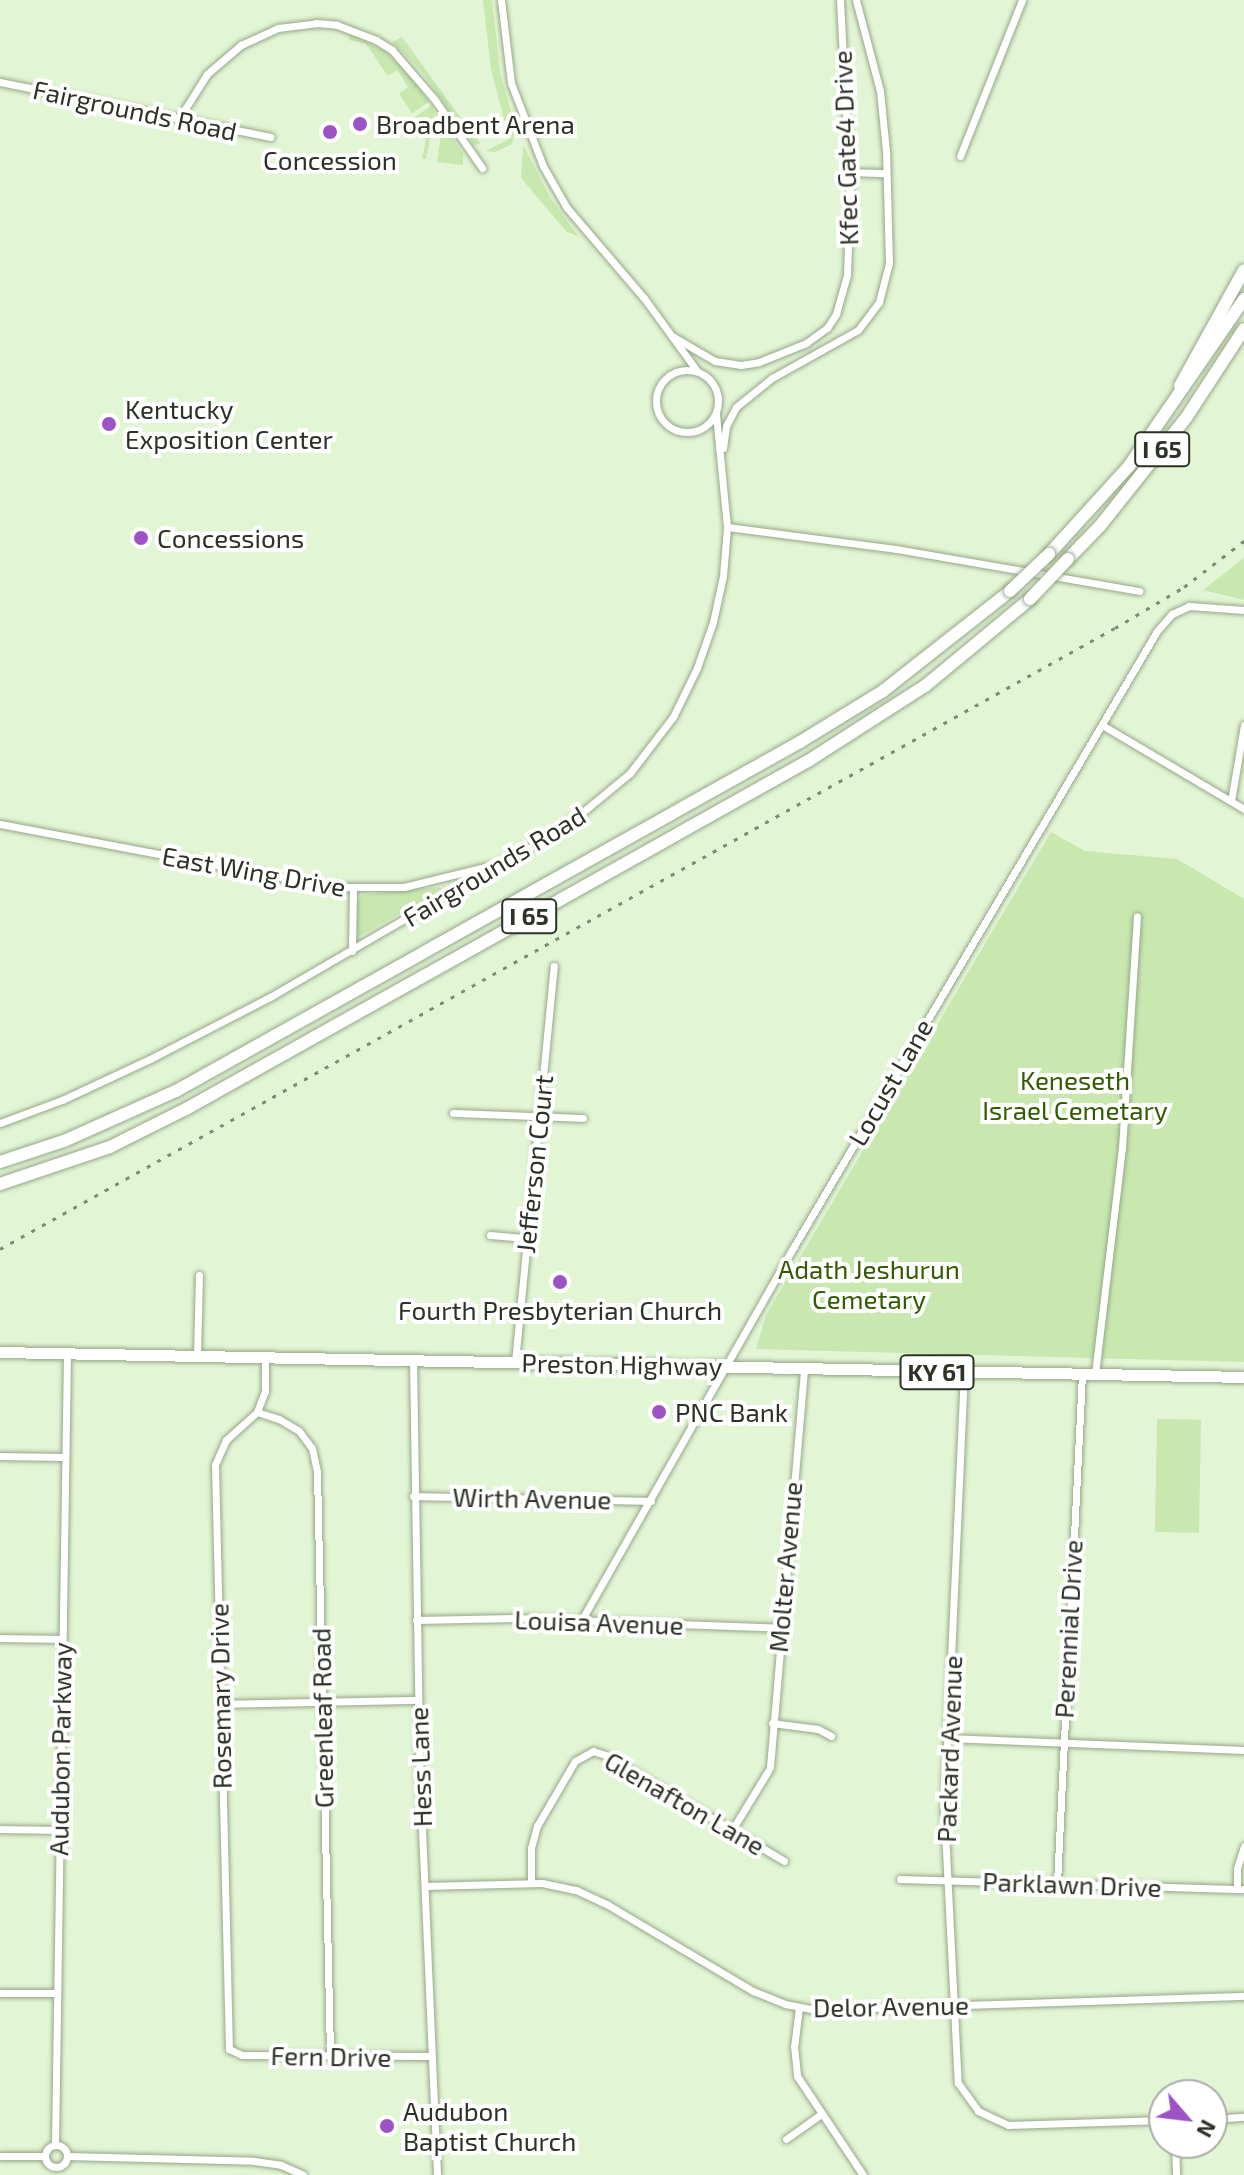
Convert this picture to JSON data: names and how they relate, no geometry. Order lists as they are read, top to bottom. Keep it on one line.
{"streets":{"highway":["I 65"],"main road":["Preston Highway","KY 61"],"street":["Fairgrounds Road","Kfec Gate4 Drive","East Wing Drive","Locust Lane","Jefferson Court","Wirth Avenue","Molter Avenue","Louisa Avenue","Perennial Drive","Rosemary Drive","Greenleaf Road","Audubon Parkway","Packard Avenue","Hess Lane","Glenafton Lane","Parklawn Drive","Delor Avenue","Fern Drive"]},"crossings":[["Fairgrounds Road","East Wing Drive"],["Locust Lane","Preston Highway"],["Locust Lane","Wirth Avenue"],["Locust Lane","Louisa Avenue"],["Jefferson Court","Preston Highway"],["Preston Highway","Molter Avenue"],["Preston Highway","Perennial Drive"],["Preston Highway","Audubon Parkway"],["Preston Highway","Packard Avenue"],["Preston Highway","Hess Lane"],["Wirth Avenue","Hess Lane"],["Molter Avenue","Louisa Avenue"],["Molter Avenue","Glenafton Lane"],["Louisa Avenue","Hess Lane"],["Perennial Drive","Parklawn Drive"],["Rosemary Drive","Greenleaf Road"],["Rosemary Drive","Fern Drive"],["Greenleaf Road","Fern Drive"],["Packard Avenue","Parklawn Drive"],["Packard Avenue","Delor Avenue"],["Hess Lane","Delor Avenue"],["Hess Lane","Fern Drive"],["Glenafton Lane","Delor Avenue"]],"parks":["Keneseth Israel Cemetary","Adath Jeshurun Cemetary"],"places":["Broadbent Arena","Concession","Kentucky Exposition Center","Concessions","Fourth Presbyterian Church","PNC Bank","Audubon Baptist Church"],"north":"bottom right"}
